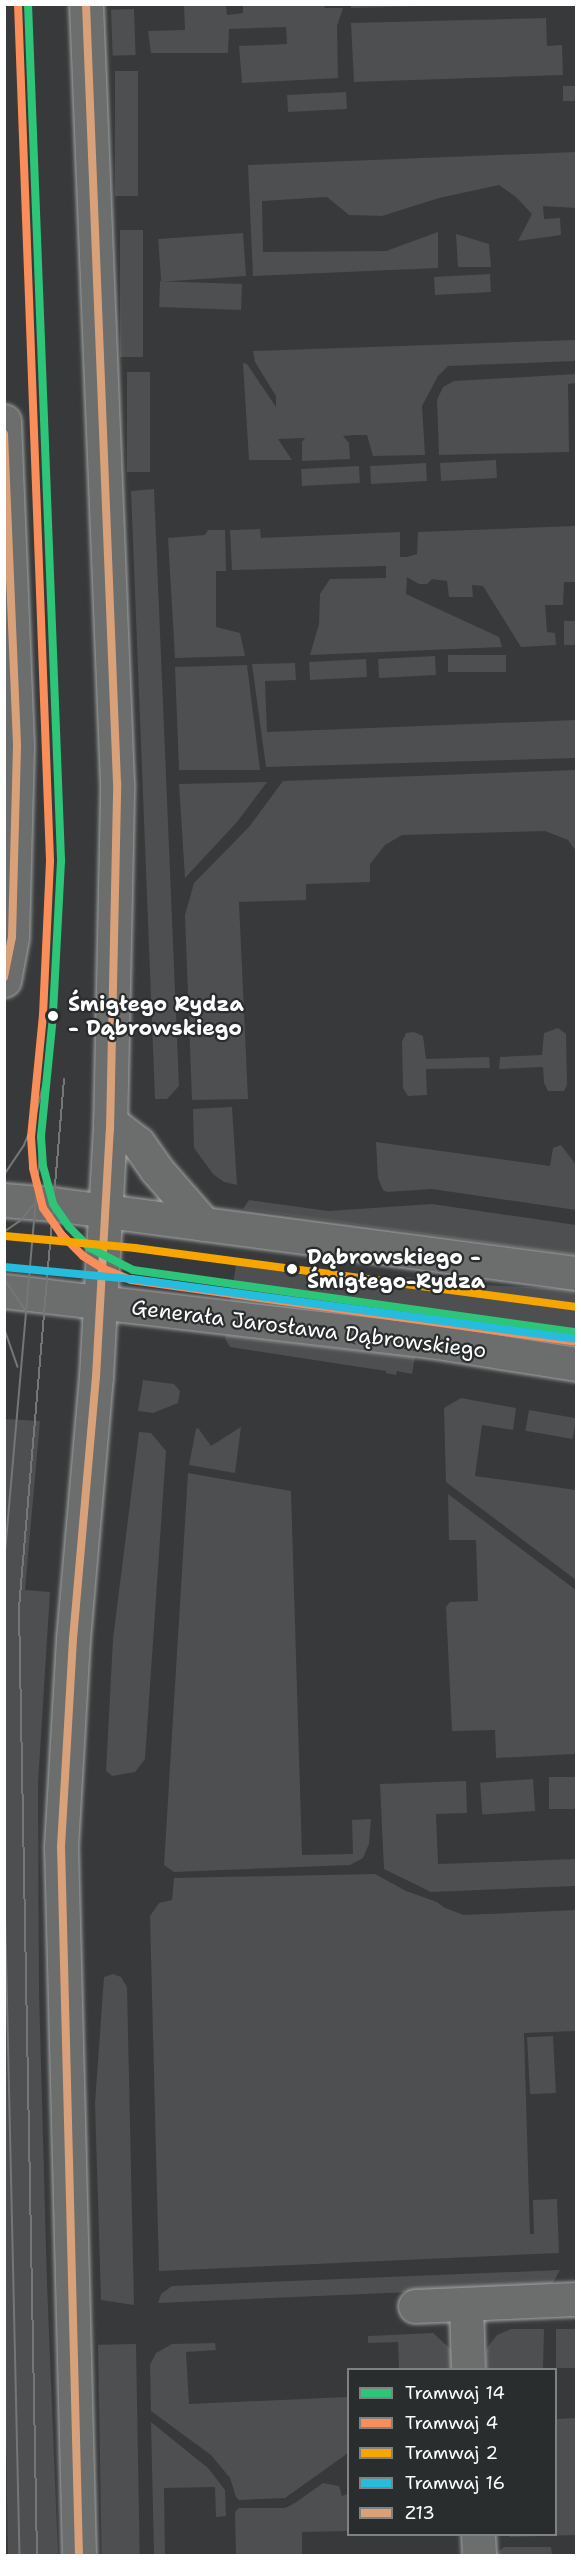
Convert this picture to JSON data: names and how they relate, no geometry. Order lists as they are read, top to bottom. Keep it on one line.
{"streets":{"main road":["Generała Jarosława Dąbrowskiego"]},"places":["Śmigłego Rydza - Dąbrowskiego","Dąbrowskiego - Śmigłego-Rydza"],"lines":["tram line 14","tram line 4","transit line Z13","tram line 2","tram line 16"],"legend":["Tramwaj 14","Tramwaj 4","Tramwaj 2","Tramwaj 16","Z13"]}
